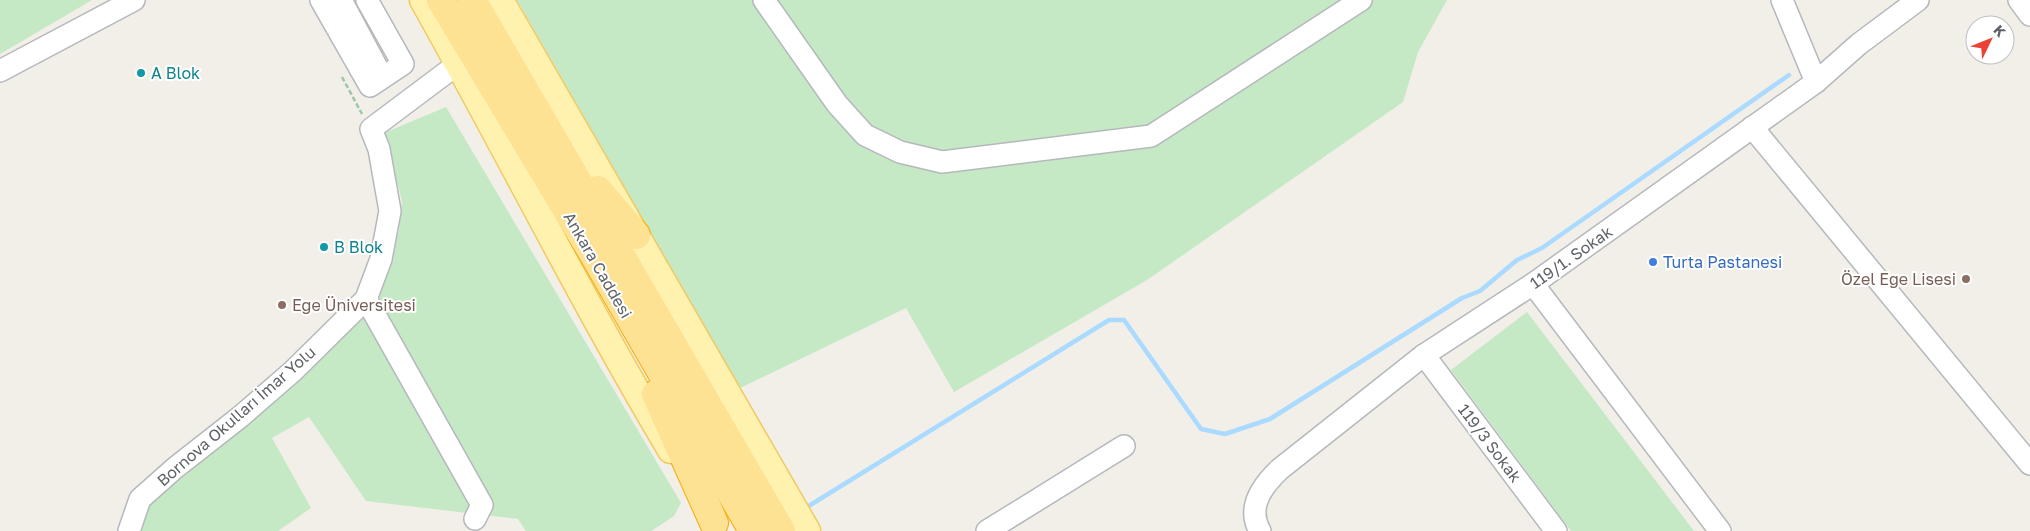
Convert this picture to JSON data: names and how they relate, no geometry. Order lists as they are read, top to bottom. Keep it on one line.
{"streets":{"highway":["Ankara Caddesi"],"street":["119/1. Sokak","Bornova Okulları İmar Yolu","119/3 Sokak"]},"crossings":[["119/1. Sokak","119/3 Sokak"],["Ankara Caddesi","Bornova Okulları İmar Yolu"]],"places":["A Blok","B Blok","Turta Pastanesi","Özel Ege Lisesi","Ege Üniversitesi"],"north":"top right"}
